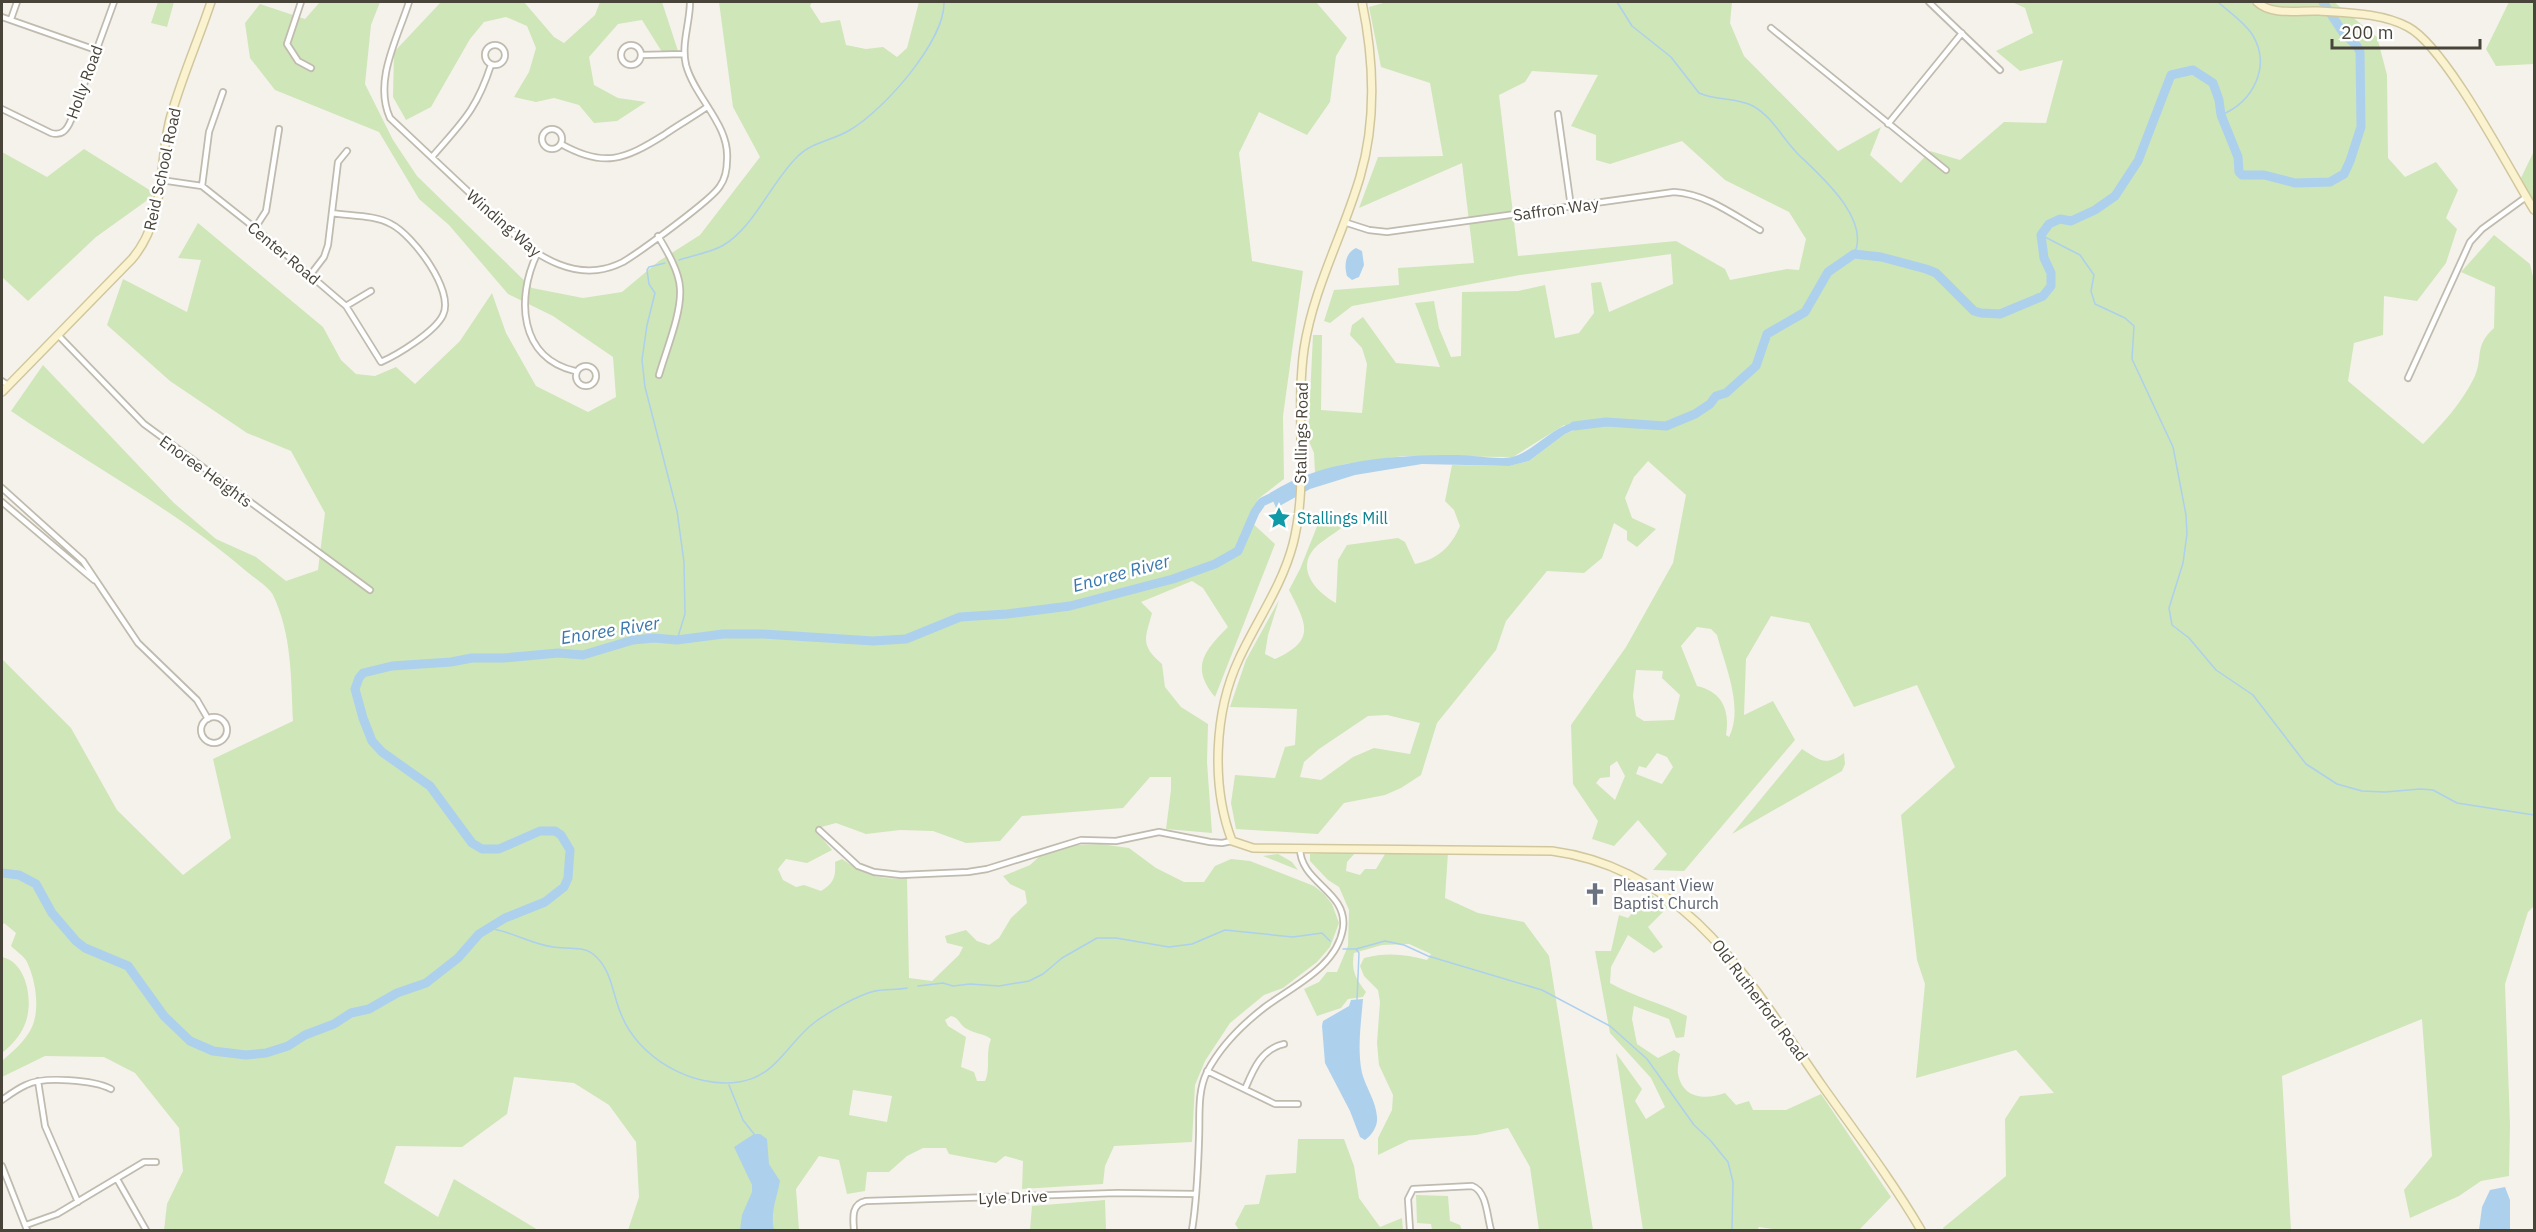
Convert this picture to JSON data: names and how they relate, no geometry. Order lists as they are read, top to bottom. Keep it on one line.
{"streets":{"street":["Holly Road","Reid School Road","Saffron Way","Winding Way","Center Road","Stallings Road","Enoree Heights","Old Rutherford Road","Lyle Drive"]},"crossings":[["Reid School Road","Enoree Heights"],["Saffron Way","Stallings Road"],["Stallings Road","Old Rutherford Road"]],"water":["Enoree River"],"places":{"place":["Stallings Mill"],"church":["Pleasant View Baptist Church"]},"scale_bar":"200 m"}
